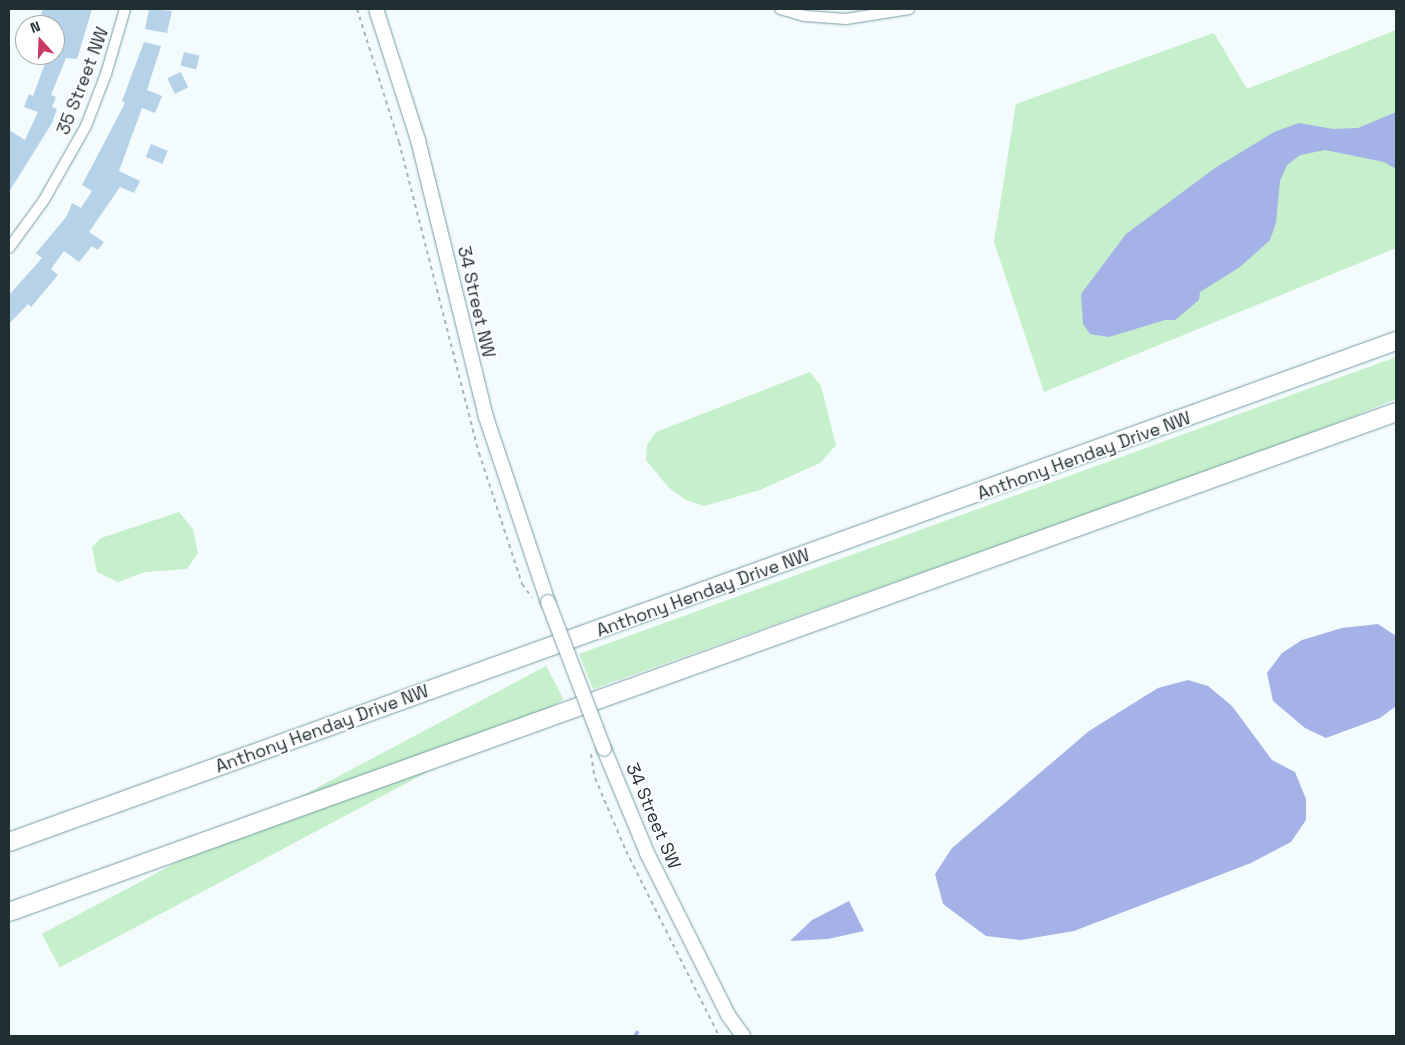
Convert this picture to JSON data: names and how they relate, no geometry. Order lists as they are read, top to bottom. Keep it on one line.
{"streets":{"highway":["Anthony Henday Drive NW"],"main road":["34 Street NW","34 Street SW"],"street":["35 Street NW"]},"crossings":[["34 Street NW","34 Street SW"]],"north":"top"}
